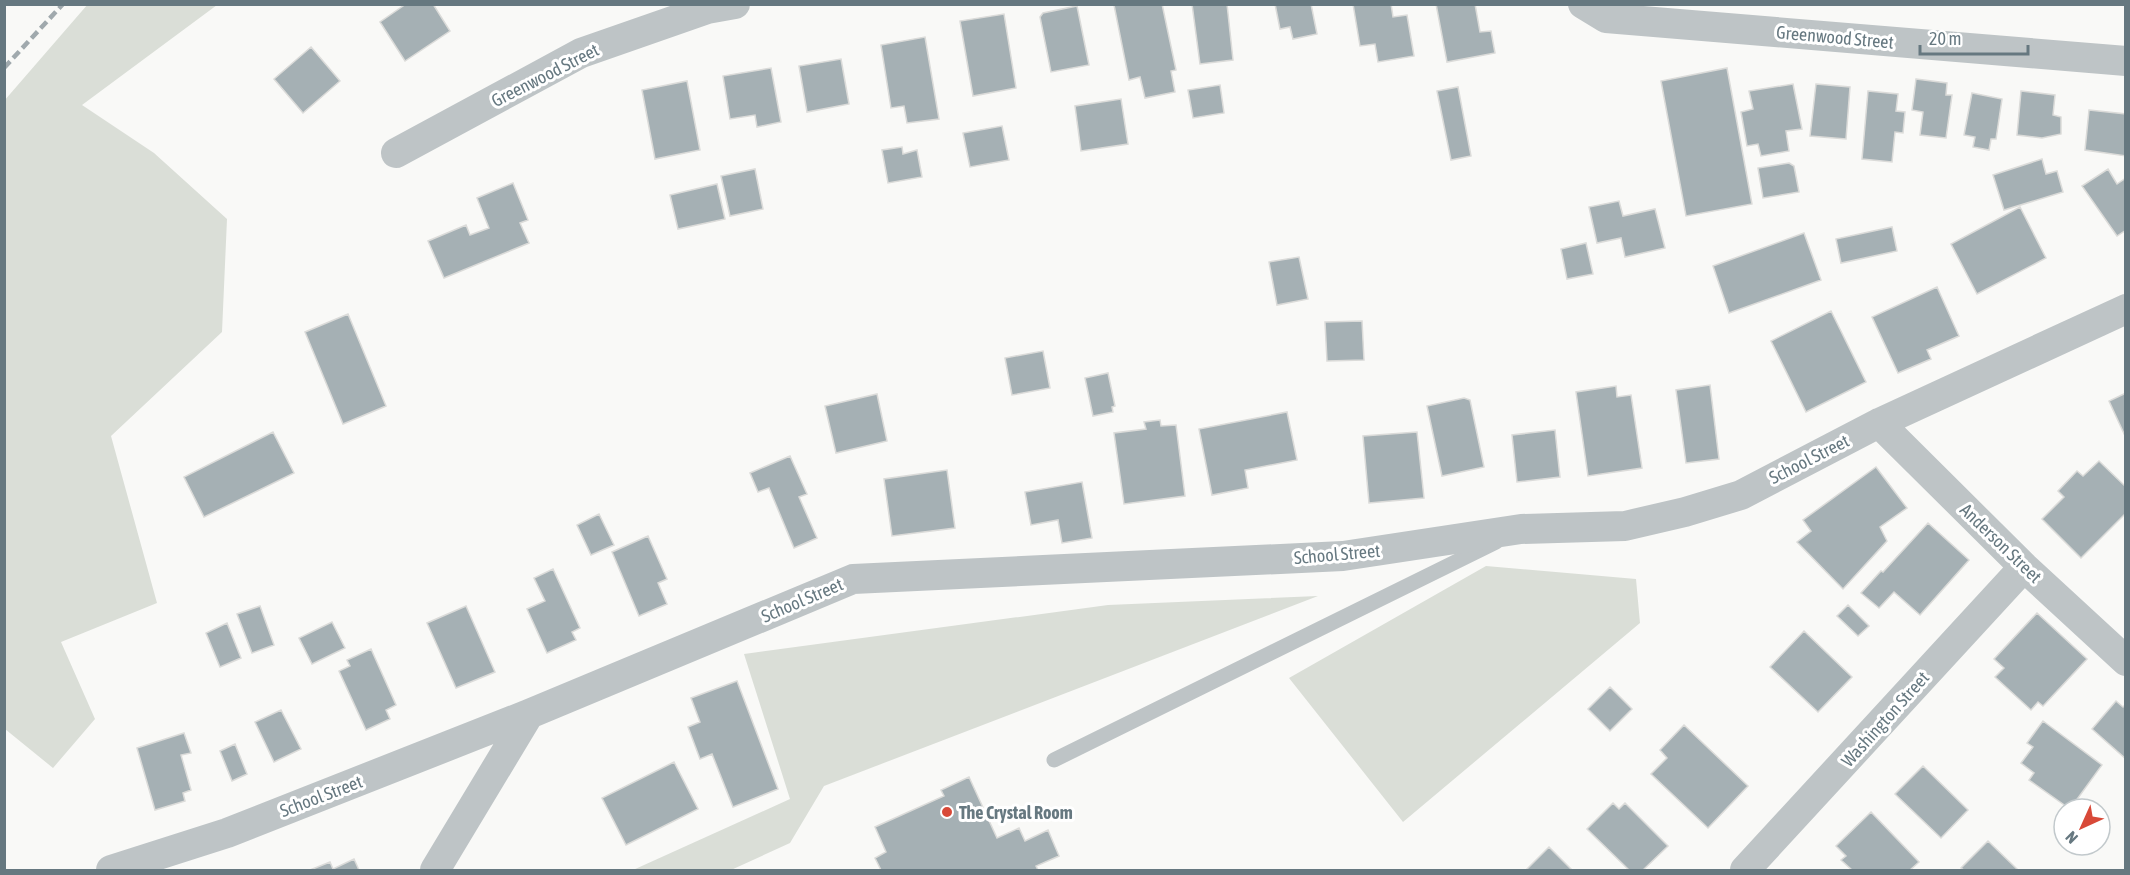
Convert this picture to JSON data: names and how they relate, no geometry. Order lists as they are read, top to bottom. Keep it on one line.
{"streets":{"street":["Greenwood Street","School Street","Anderson Street","Washington Street"]},"crossings":[["School Street","Anderson Street"],["Anderson Street","Washington Street"]],"places":["The Crystal Room"],"scale_bar":"20 m","north":"bottom left"}
